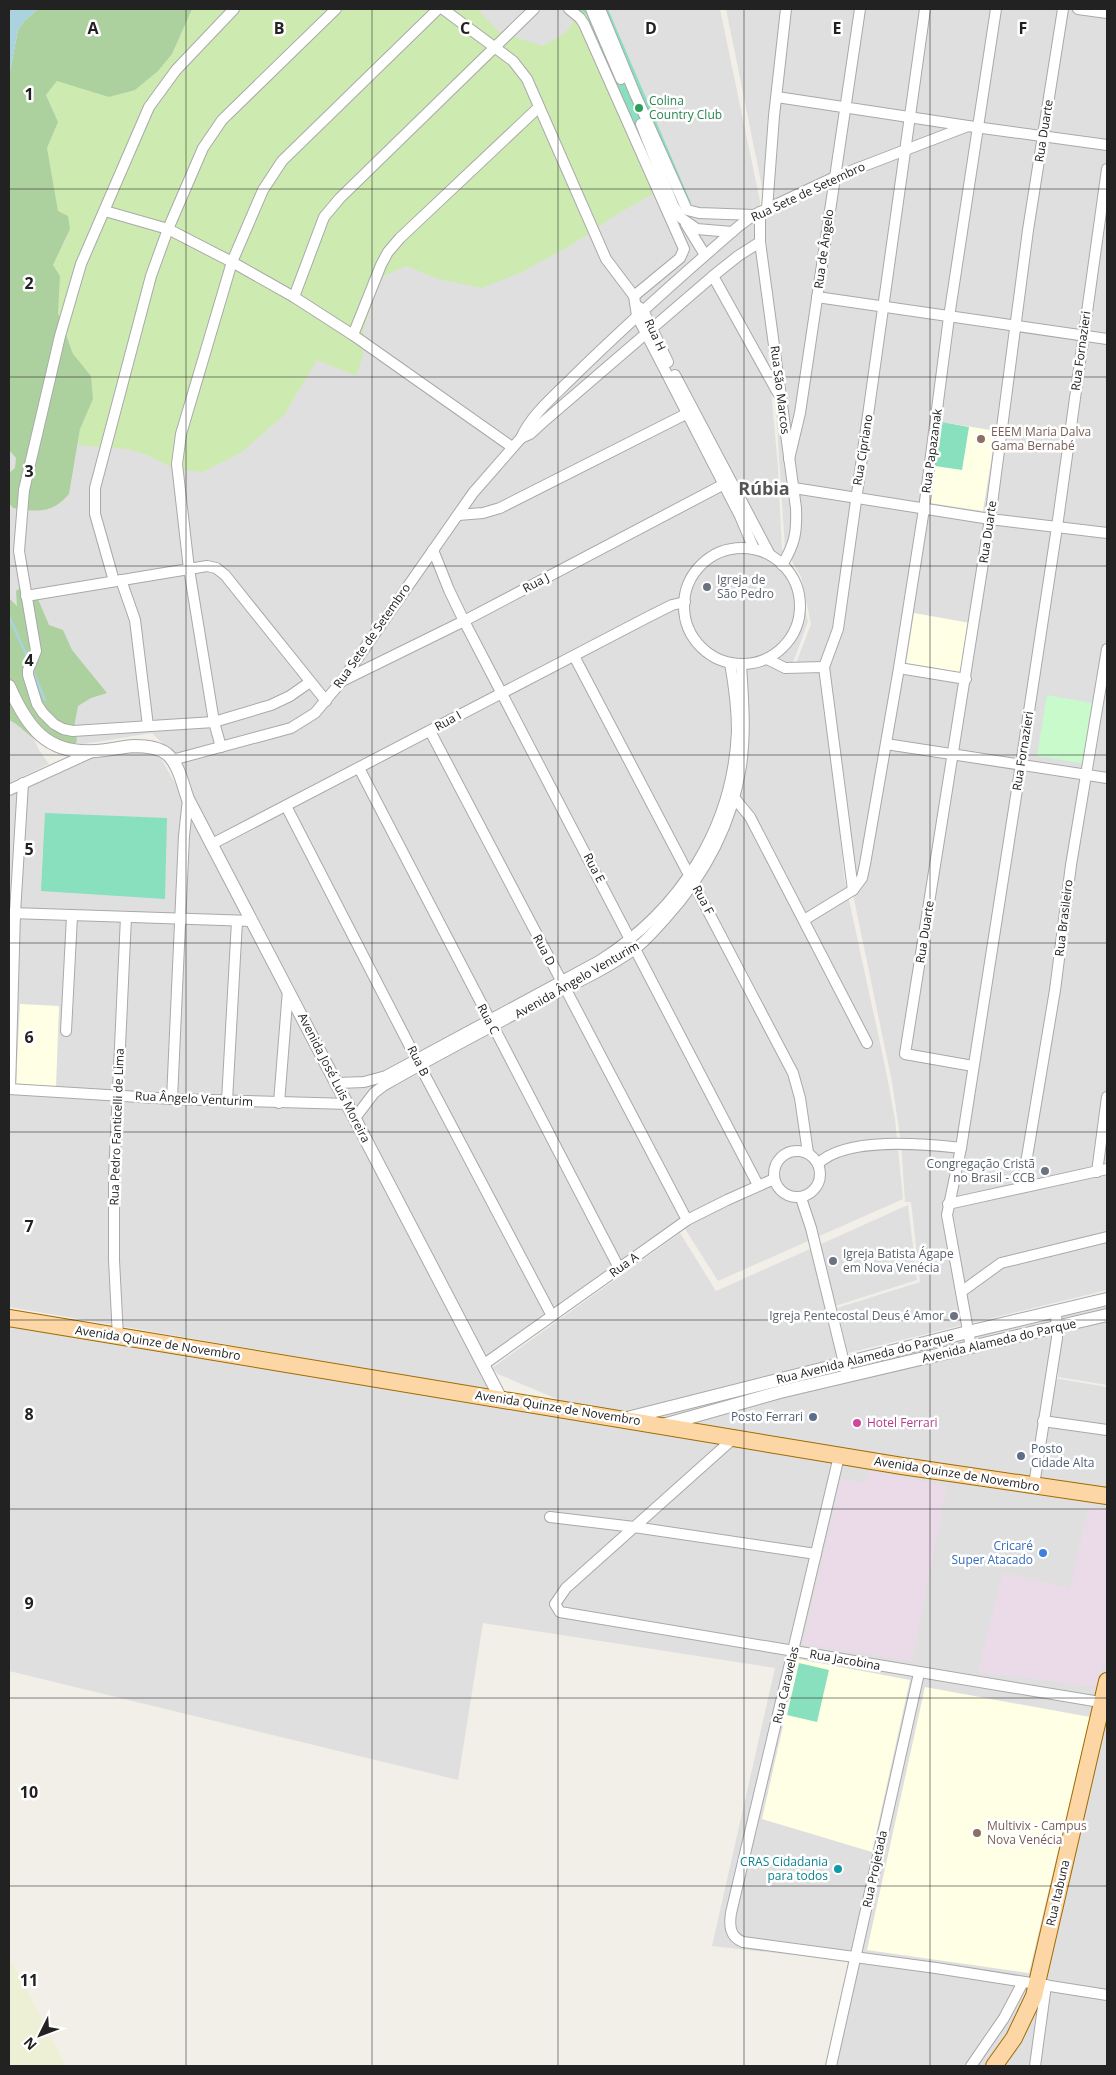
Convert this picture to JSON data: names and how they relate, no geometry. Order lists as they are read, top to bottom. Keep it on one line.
{"streets":{"main road":["Avenida Quinze de Novembro","Rua Itabuna"],"street":["Rua Duarte","Rua Sete de Setembro","Rua de Ângelo","Rua H","Rua Fornazieri","Rua São Marcos","Rua Cipriano","Rua Papazanak","Rua J","Rua I","Rua E","Rua F","Rua Brasileiro","Rua D","Avenida Ângelo Venturim","Rua C","Rua B","Avenida José Luis Moreira","Rua Ângelo Venturim","Rua Pedro Fanticelli de Lima","Rua A","Avenida Alameda do Parque","Rua Avenida Alameda do Parque","Rua Jacobina","Rua Caravelas","Rua Projetada"]},"crossings":[["Rua Duarte","Rua Fornazieri"],["Rua Sete de Setembro","Rua de Ângelo"],["Rua Sete de Setembro","Rua H"],["Rua Sete de Setembro","Rua São Marcos"],["Rua Sete de Setembro","Rua Cipriano"],["Rua Sete de Setembro","Rua Papazanak"],["Rua Sete de Setembro","Rua J"],["Rua Sete de Setembro","Rua E"],["Rua Sete de Setembro","Avenida José Luis Moreira"],["Rua de Ângelo","Rua São Marcos"],["Rua H","Rua São Marcos"],["Rua H","Rua J"],["Rua H","Rua I"],["Rua H","Avenida Ângelo Venturim"],["Rua Fornazieri","Avenida Alameda do Parque"],["Rua Fornazieri","Rua Avenida Alameda do Parque"],["Rua São Marcos","Rua I"],["Rua São Marcos","Avenida Ângelo Venturim"],["Rua Cipriano","Rua Papazanak"],["Rua J","Rua E"],["Rua I","Rua E"],["Rua I","Rua F"],["Rua I","Rua D"],["Rua I","Avenida Ângelo Venturim"],["Rua I","Rua C"],["Rua I","Rua B"],["Rua I","Avenida José Luis Moreira"],["Rua E","Avenida Ângelo Venturim"],["Rua E","Rua A"],["Rua F","Avenida Ângelo Venturim"],["Rua F","Rua A"],["Rua D","Avenida Ângelo Venturim"],["Rua D","Rua A"],["Avenida Ângelo Venturim","Rua C"],["Avenida Ângelo Venturim","Rua B"],["Avenida Ângelo Venturim","Avenida José Luis Moreira"],["Rua C","Rua A"],["Rua B","Rua A"],["Avenida José Luis Moreira","Rua Ângelo Venturim"],["Avenida José Luis Moreira","Rua A"],["Avenida José Luis Moreira","Avenida Quinze de Novembro"],["Rua Ângelo Venturim","Rua Pedro Fanticelli de Lima"],["Rua Pedro Fanticelli de Lima","Avenida Quinze de Novembro"],["Avenida Alameda do Parque","Avenida Quinze de Novembro"],["Avenida Quinze de Novembro","Rua Avenida Alameda do Parque"],["Avenida Quinze de Novembro","Rua Caravelas"],["Rua Jacobina","Rua Caravelas"],["Rua Jacobina","Rua Projetada"],["Rua Jacobina","Rua Itabuna"],["Rua Caravelas","Rua Projetada"]],"districts":["Rúbia"],"places":["Colina Country Club","EEEM Maria Dalva Gama Bernabé","Igreja de São Pedro","Congregação Cristã no Brasil - CCB","Igreja Batista Ágape em Nova Venécia","Igreja Pentecostal Deus é Amor","Posto Ferrari","Hotel Ferrari","Posto Cidade Alta","Cricaré Super Atacado","Multivix - Campus Nova Venécia","CRAS Cidadania para todos"],"north":"bottom left","grid":{"columns":["A","B","C","D","E","F"],"rows":["1","2","3","4","5","6","7","8","9","10","11"]}}
